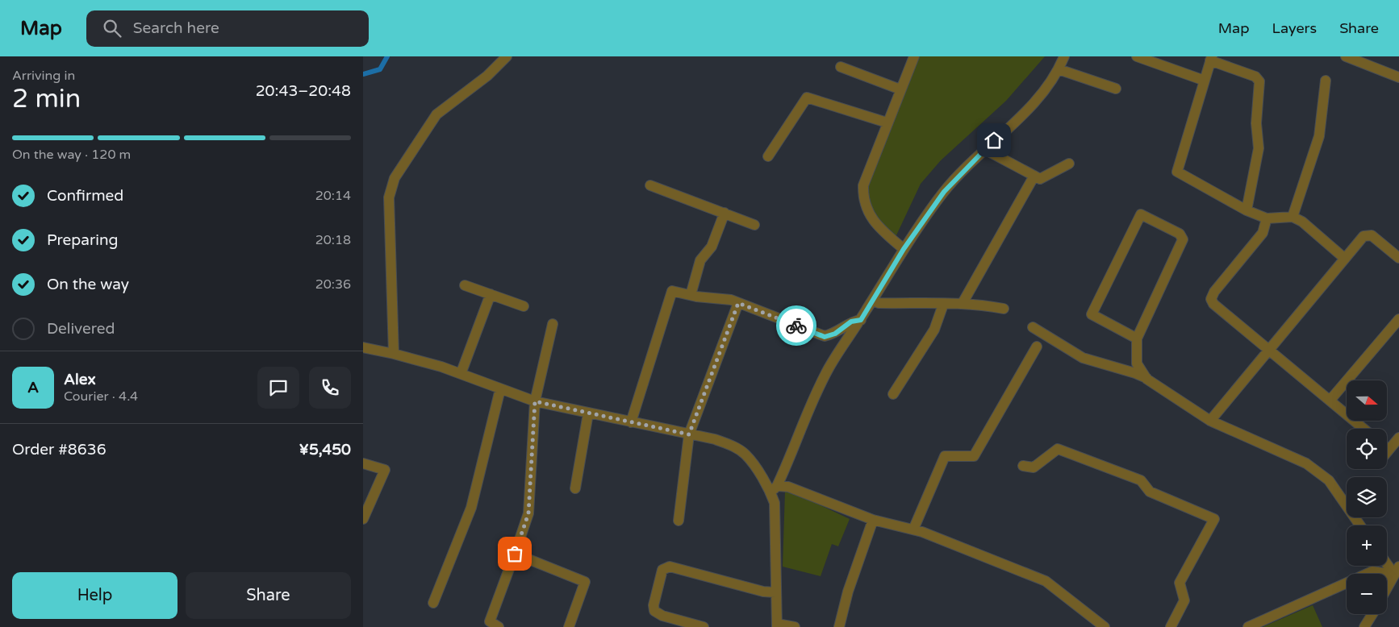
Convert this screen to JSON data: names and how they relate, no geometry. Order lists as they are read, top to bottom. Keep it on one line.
{"north":"right","page":{"header":"Map","search":"Search here","nav":["Map","Layers","Share"],"heading":["2 min","Arriving in","20:43–20:48"],"panel":["Alex","Courier · 4.4","Order #8636","¥5,450"],"bar":"On the way · 120 m","list":[["Confirmed","20:14"],["Preparing","20:18"],["On the way","20:36"],"Delivered"],"round":"A","map_buttons":["+","−"],"buttons":["Help","Share"]}}
